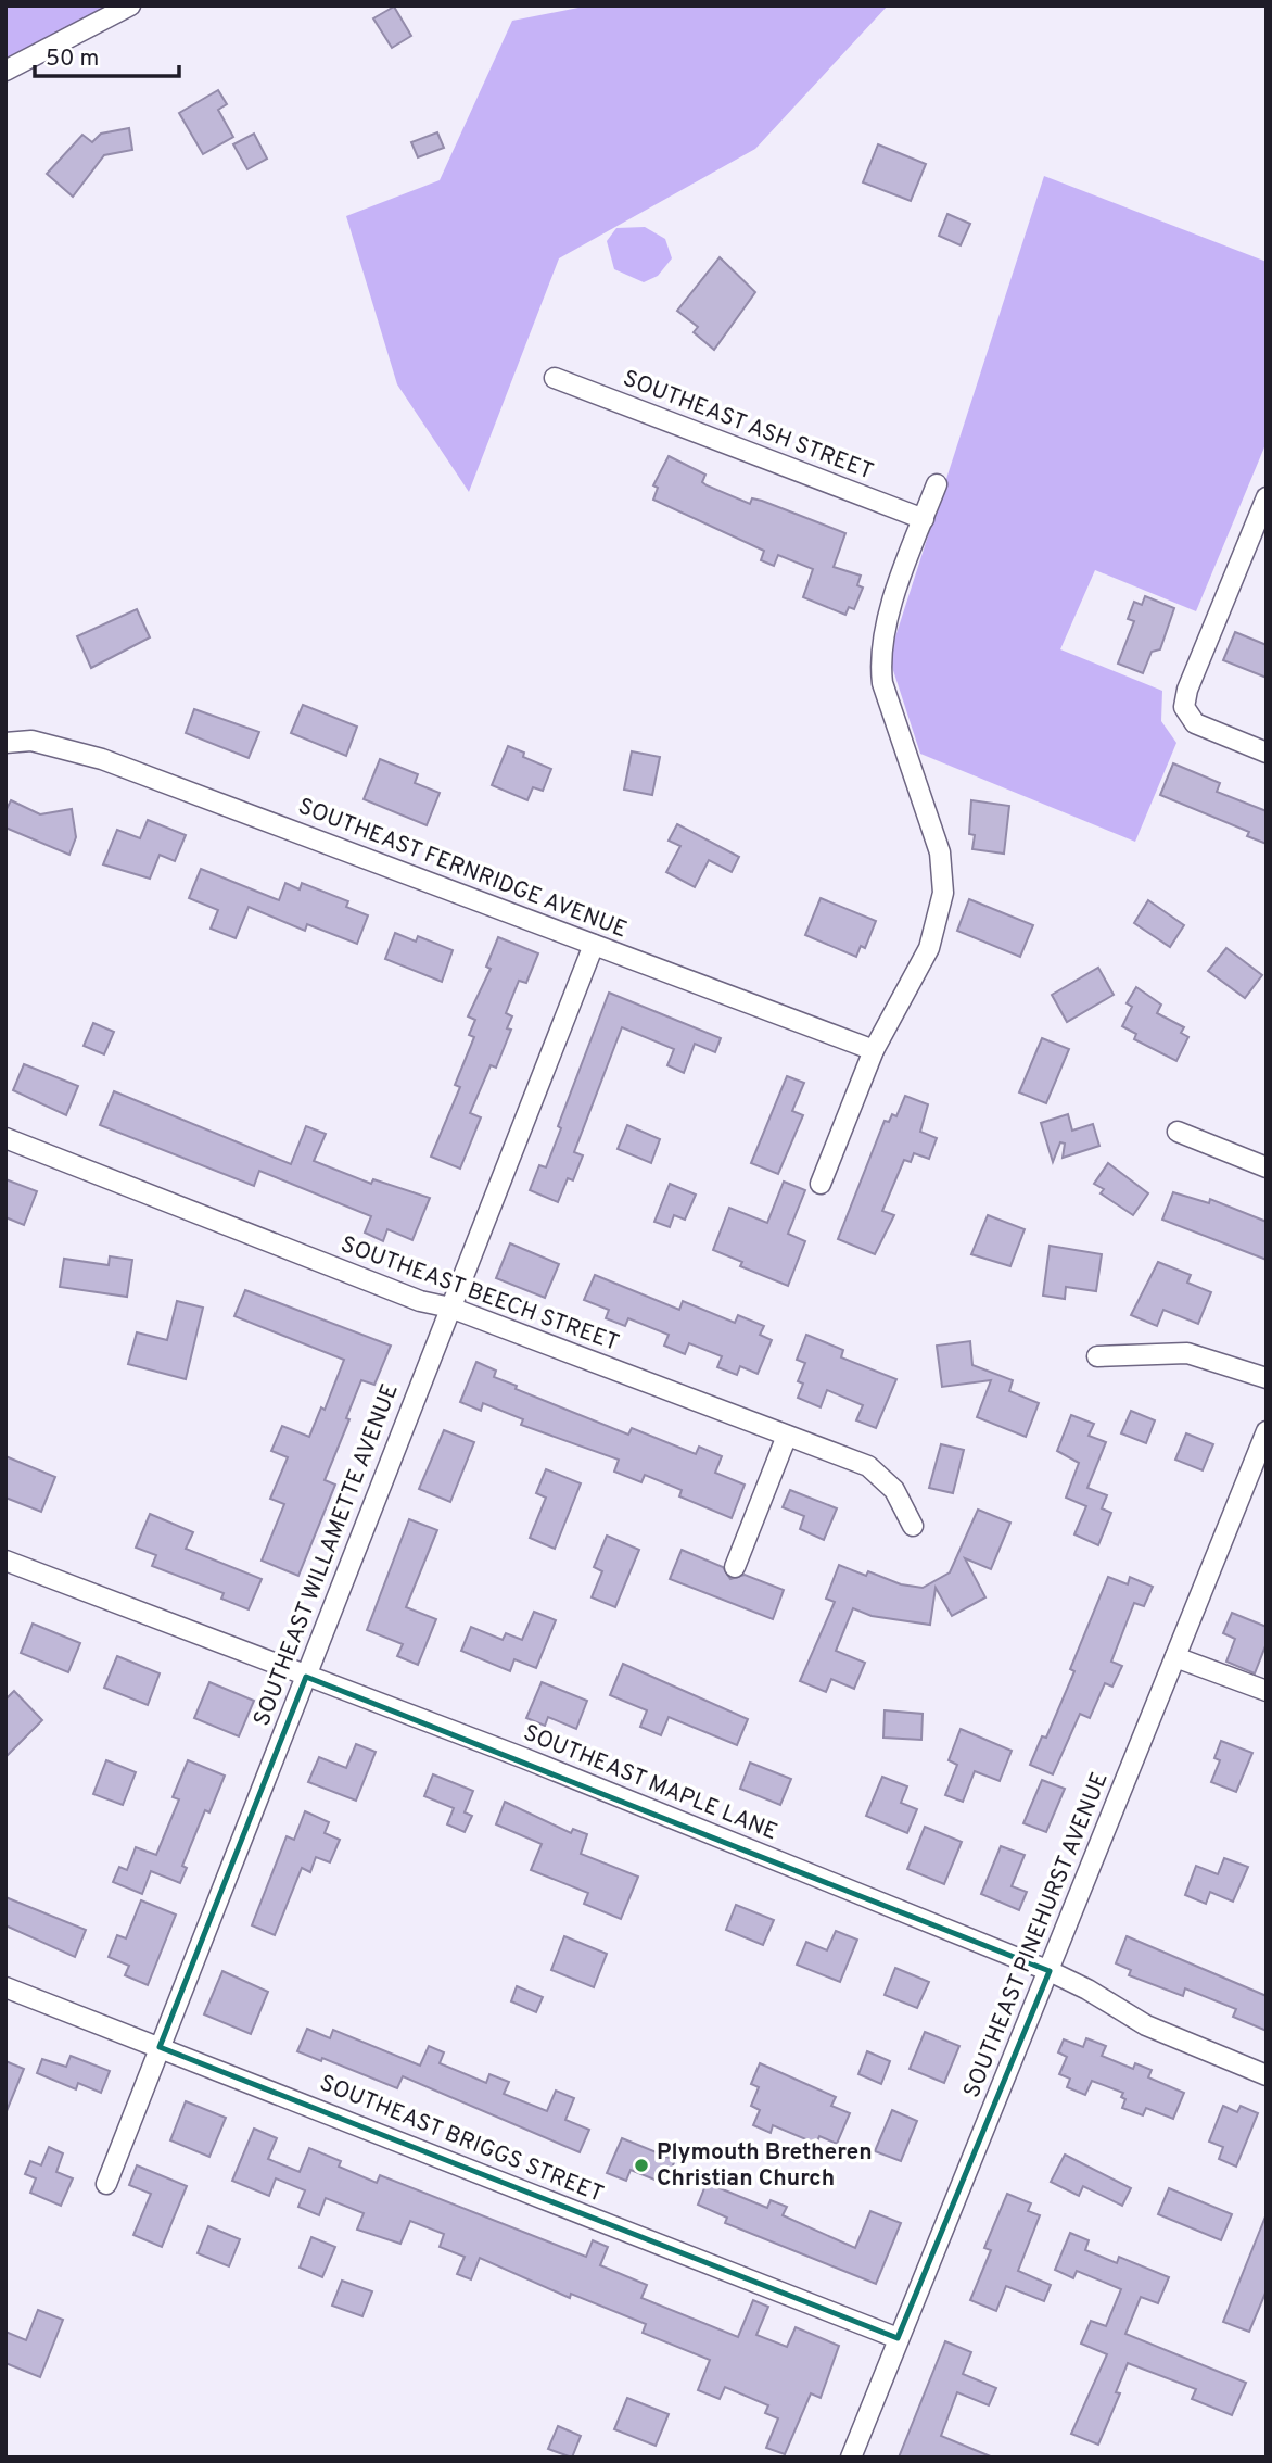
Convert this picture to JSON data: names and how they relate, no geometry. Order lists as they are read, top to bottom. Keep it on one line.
{"streets":{"street":["SOUTHEAST ASH STREET","SOUTHEAST FERNRIDGE AVENUE","SOUTHEAST BEECH STREET","SOUTHEAST WILLAMETTE AVENUE","SOUTHEAST MAPLE LANE","SOUTHEAST PINEHURST AVENUE","SOUTHEAST BRIGGS STREET"]},"crossings":[["SOUTHEAST FERNRIDGE AVENUE","SOUTHEAST WILLAMETTE AVENUE"],["SOUTHEAST BEECH STREET","SOUTHEAST WILLAMETTE AVENUE"],["SOUTHEAST WILLAMETTE AVENUE","SOUTHEAST MAPLE LANE"],["SOUTHEAST WILLAMETTE AVENUE","SOUTHEAST BRIGGS STREET"],["SOUTHEAST MAPLE LANE","SOUTHEAST PINEHURST AVENUE"],["SOUTHEAST PINEHURST AVENUE","SOUTHEAST BRIGGS STREET"]],"places":["Plymouth Bretheren Christian Church"],"scale_bar":"50 m"}
